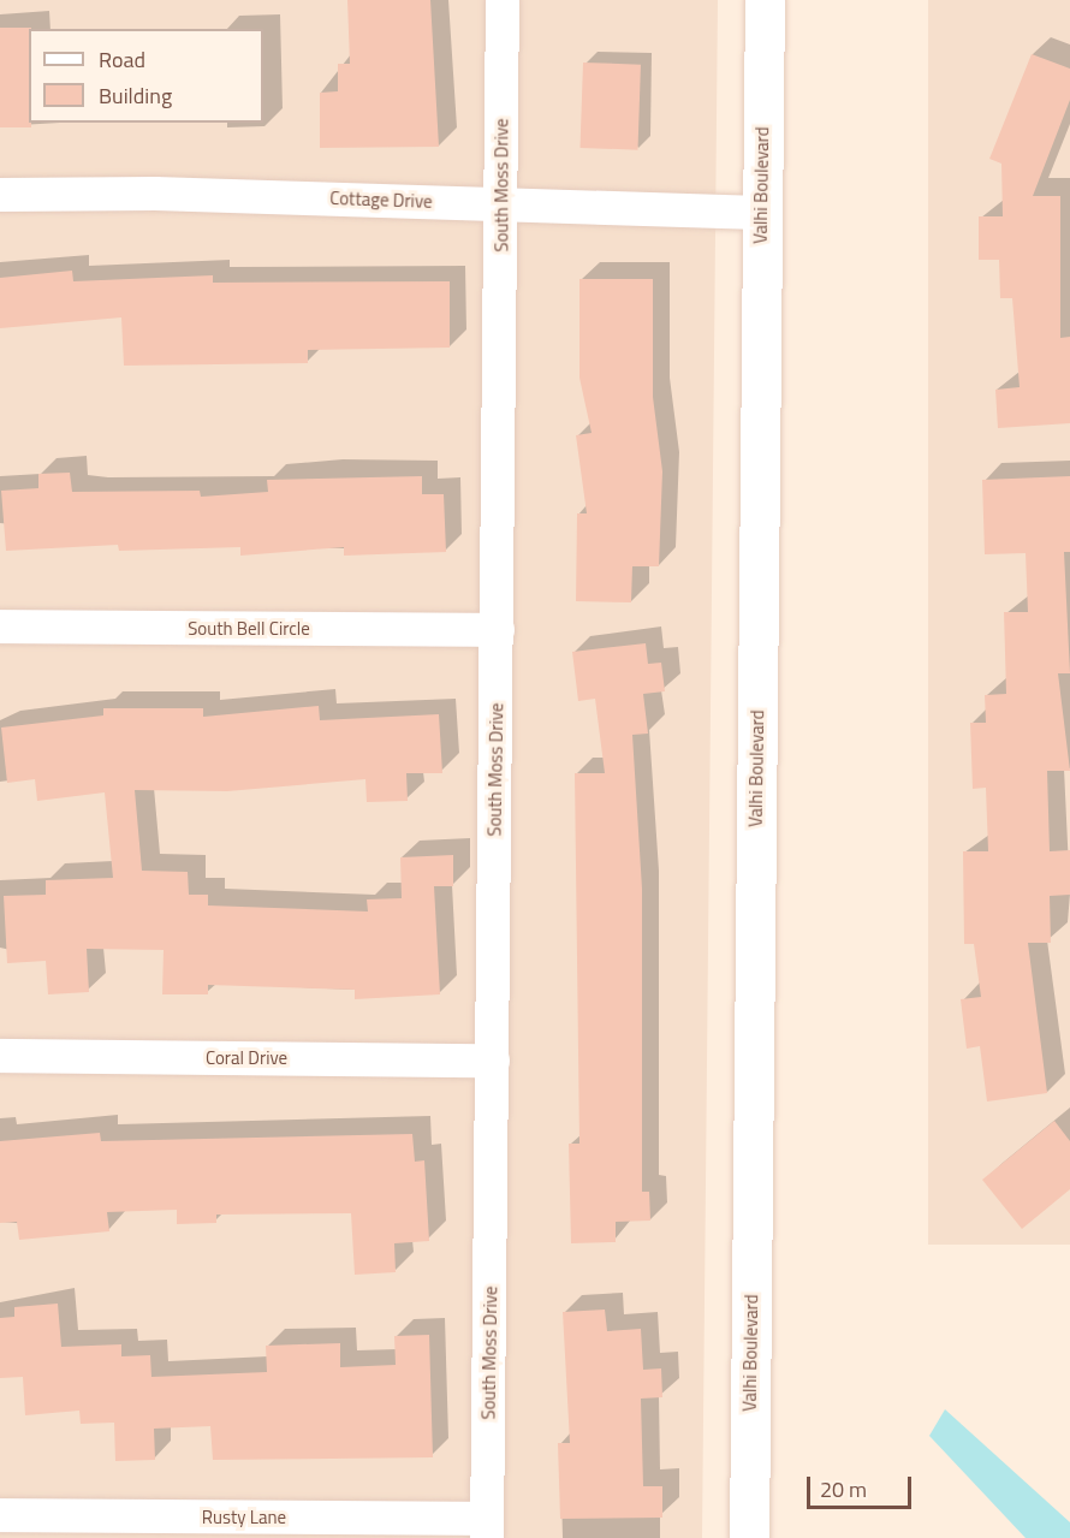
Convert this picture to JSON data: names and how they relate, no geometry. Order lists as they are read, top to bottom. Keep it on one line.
{"streets":{"street":["South Moss Drive","Valhi Boulevard","Cottage Drive","South Bell Circle","Coral Drive","Rusty Lane"]},"crossings":[["South Moss Drive","Cottage Drive"],["South Moss Drive","South Bell Circle"],["South Moss Drive","Coral Drive"],["South Moss Drive","Rusty Lane"],["Valhi Boulevard","Cottage Drive"]],"legend":["Road","Building"],"scale_bar":"20 m"}
